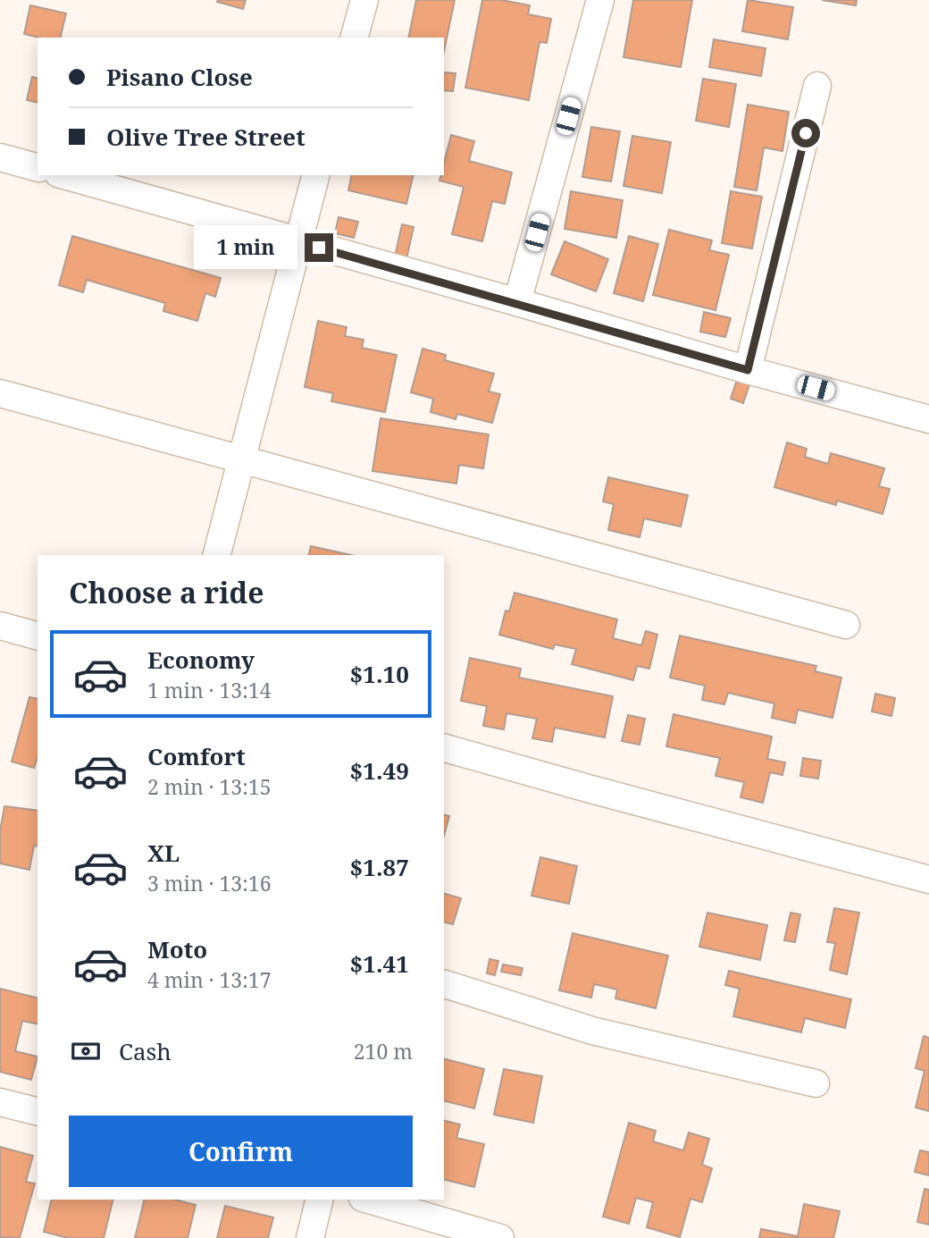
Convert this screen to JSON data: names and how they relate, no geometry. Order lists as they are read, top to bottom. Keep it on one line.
{"page":{"banner":["Pisano Close","Olive Tree Street"],"bubble":"1 min","heading":"Choose a ride","list":[{"name":"Economy","note":"1 min · 13:14","value":"$1.10"},{"name":"Comfort","note":"2 min · 13:15","value":"$1.49"},{"name":"XL","note":"3 min · 13:16","value":"$1.87"},{"name":"Moto","note":"4 min · 13:17","value":"$1.41"}],"pay":["Cash","210 m"],"buttons":"Confirm"}}
